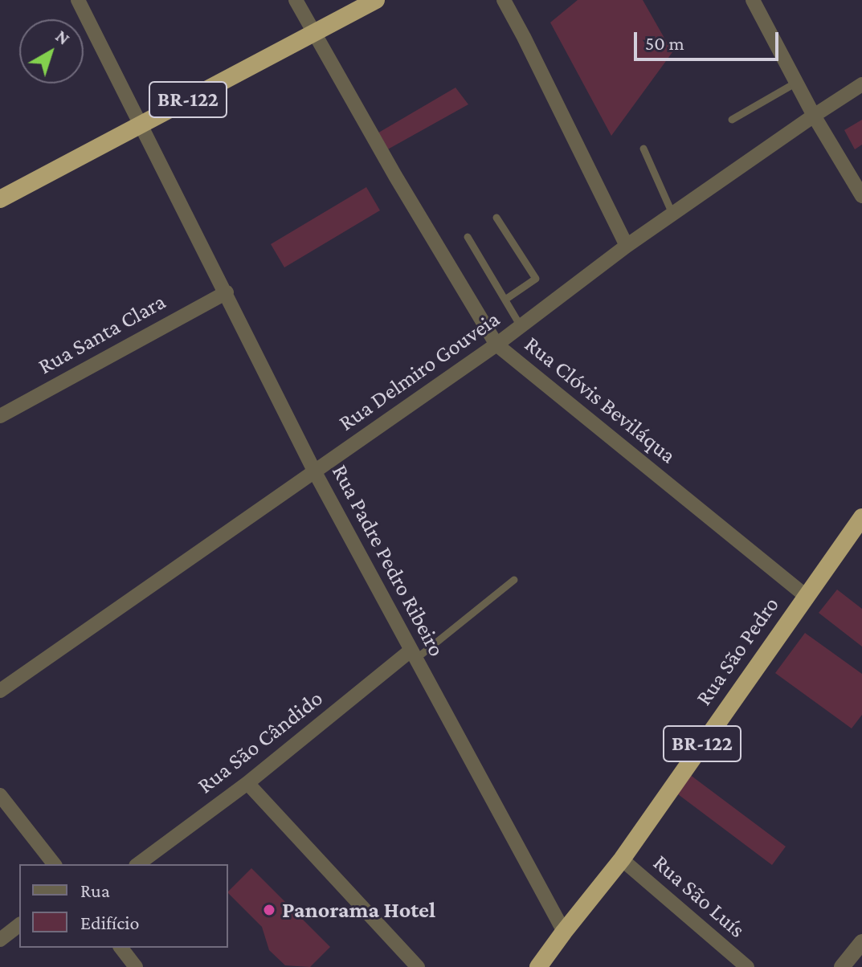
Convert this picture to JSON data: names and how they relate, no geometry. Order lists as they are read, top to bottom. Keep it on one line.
{"streets":{"highway":["BR-122","Rua São Pedro"],"street":["Rua Santa Clara","Rua Delmiro Gouveia","Rua Clóvis Beviláqua","Rua Padre Pedro Ribeiro","Rua São Cândido","Rua São Luís"]},"crossings":[["BR-122","Rua Clóvis Beviláqua"],["BR-122","Rua Padre Pedro Ribeiro"],["Rua Santa Clara","Rua Padre Pedro Ribeiro"],["Rua Delmiro Gouveia","Rua Clóvis Beviláqua"],["Rua Delmiro Gouveia","Rua Padre Pedro Ribeiro"],["Rua Clóvis Beviláqua","Rua São Pedro"],["Rua Padre Pedro Ribeiro","Rua São Pedro"],["Rua Padre Pedro Ribeiro","Rua São Cândido"],["Rua São Pedro","Rua São Luís"]],"places":["Panorama Hotel"],"legend":["Rua","Edifício"],"scale_bar":"50 m","north":"top right"}
